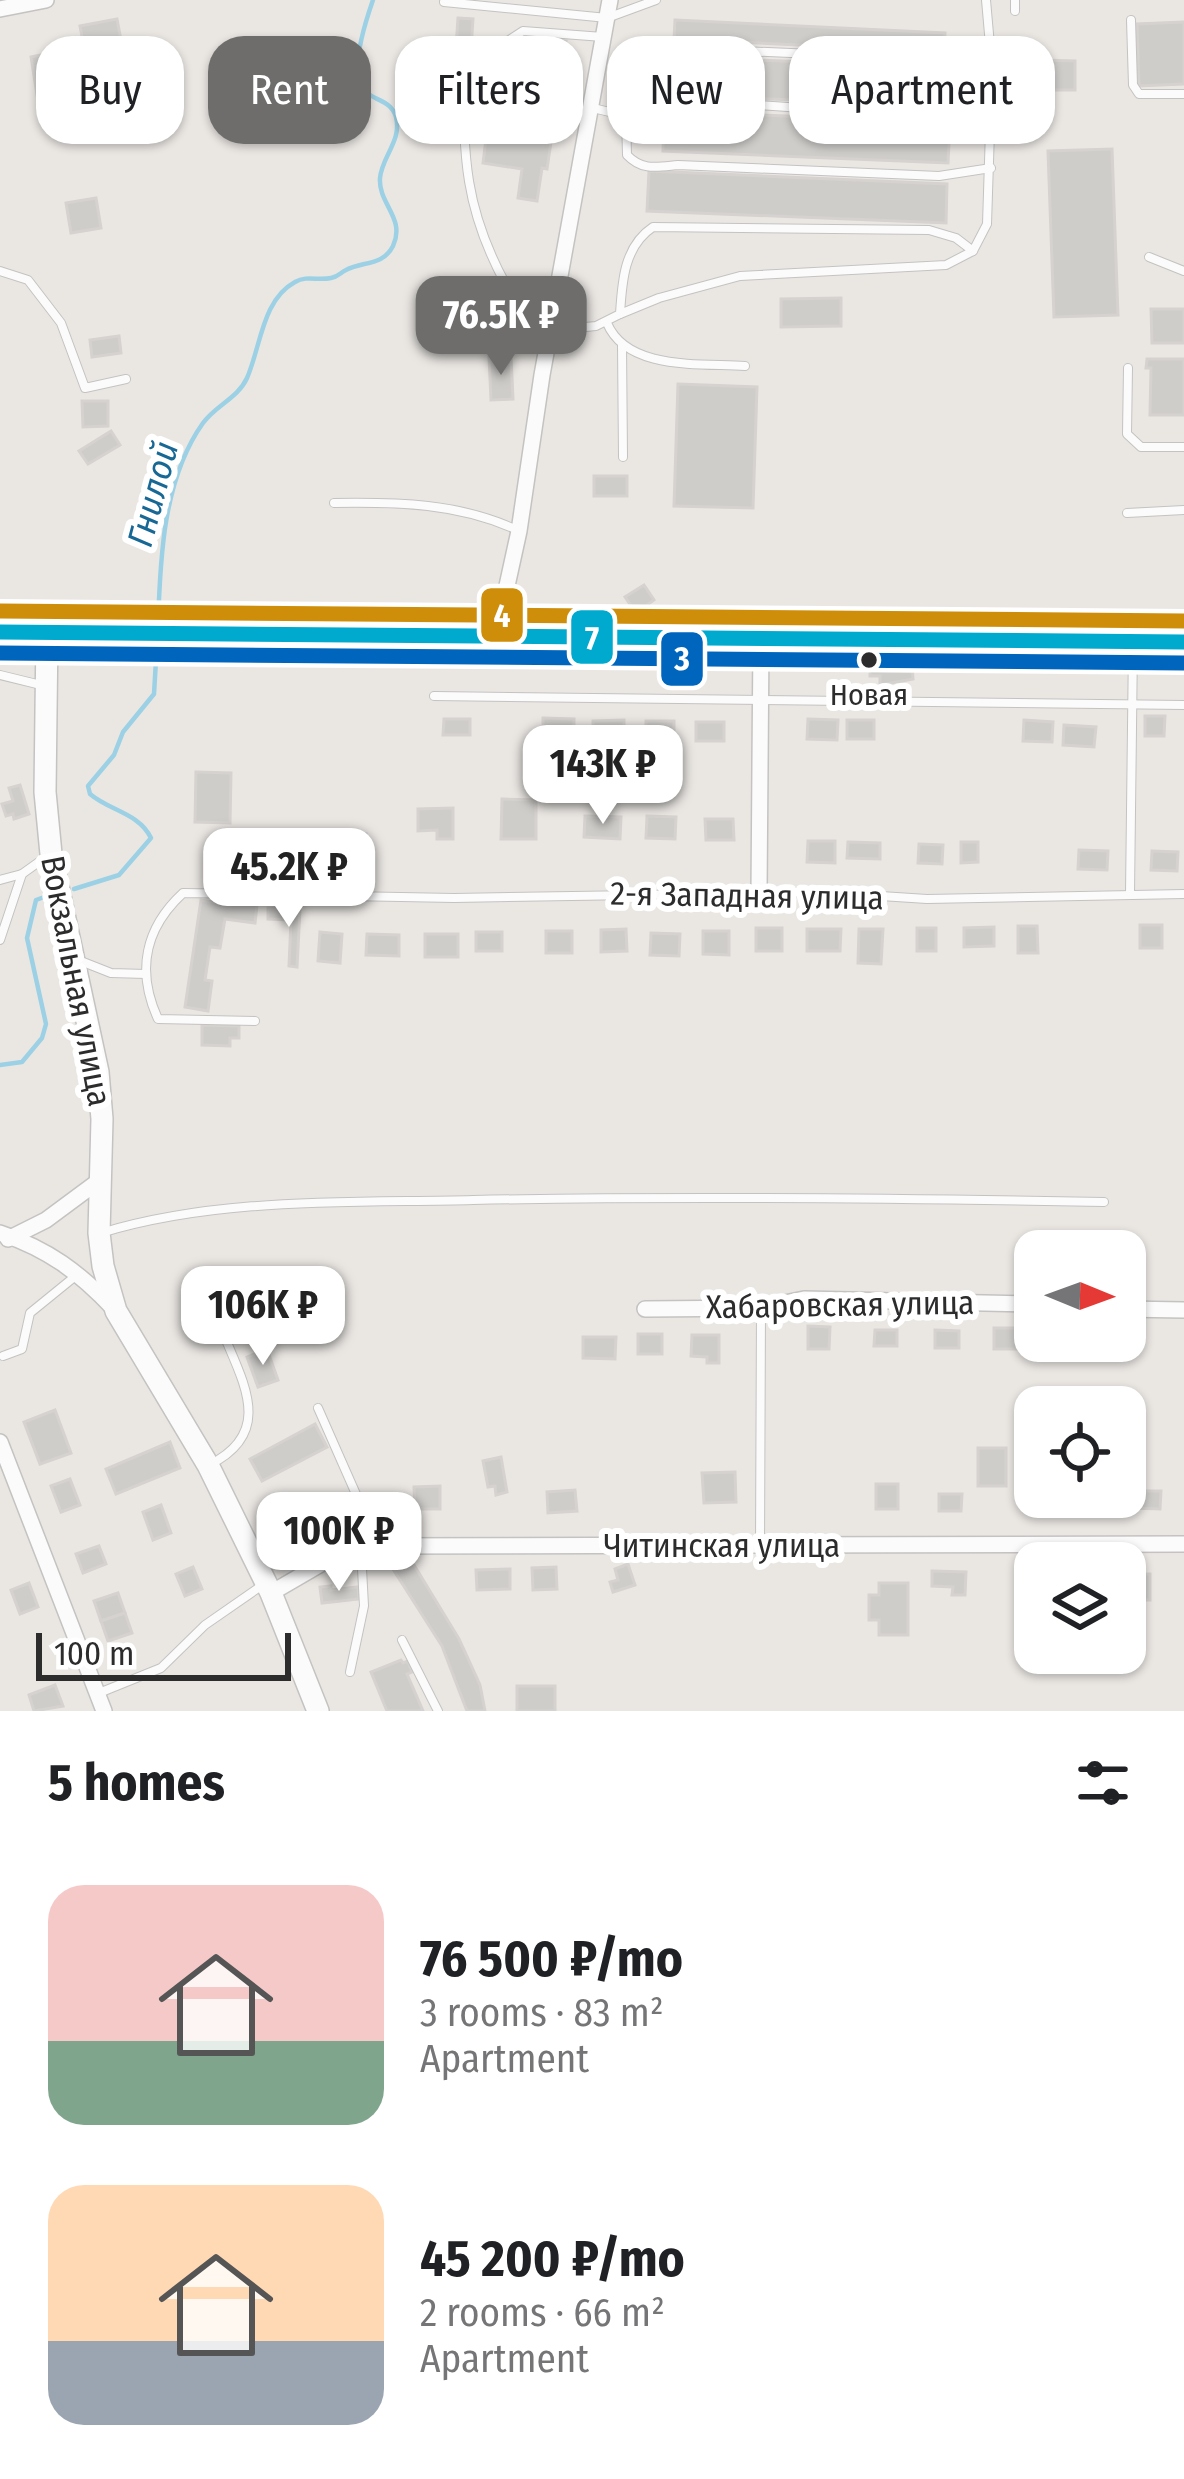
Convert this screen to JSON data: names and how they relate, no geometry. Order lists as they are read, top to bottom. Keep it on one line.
{"streets":{"main road":["Вокзальная улица"],"street":["Хабаровская улица","Читинская улица"],"lane":["2-я Западная улица"]},"crossings":[["Вокзальная улица","Читинская улица"]],"water":["Гнилой"],"places":["Новая"],"lines":["transit line 4","transit line 7","transit line 3"],"scale_bar":"100 m","north":"right","page":{"chip":["Buy","Rent","Filters","New","Apartment"],"price":["76.5K ₽","143K ₽","45.2K ₽","106K ₽","100K ₽"],"scale":"100 m","heading":"5 homes","list":[{"name":"76 500 ₽/mo","note":"3 rooms · 83 m² · Apartment"},{"name":"45 200 ₽/mo","note":"2 rooms · 66 m² · Apartment"}]}}
